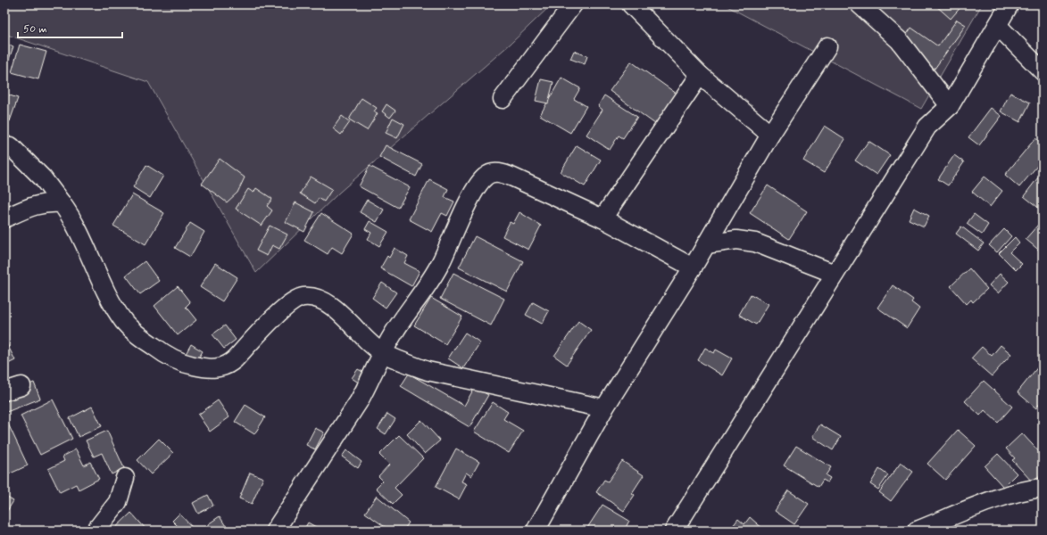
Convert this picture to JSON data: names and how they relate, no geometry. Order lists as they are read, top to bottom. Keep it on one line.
{"scale_bar":"50 m"}
